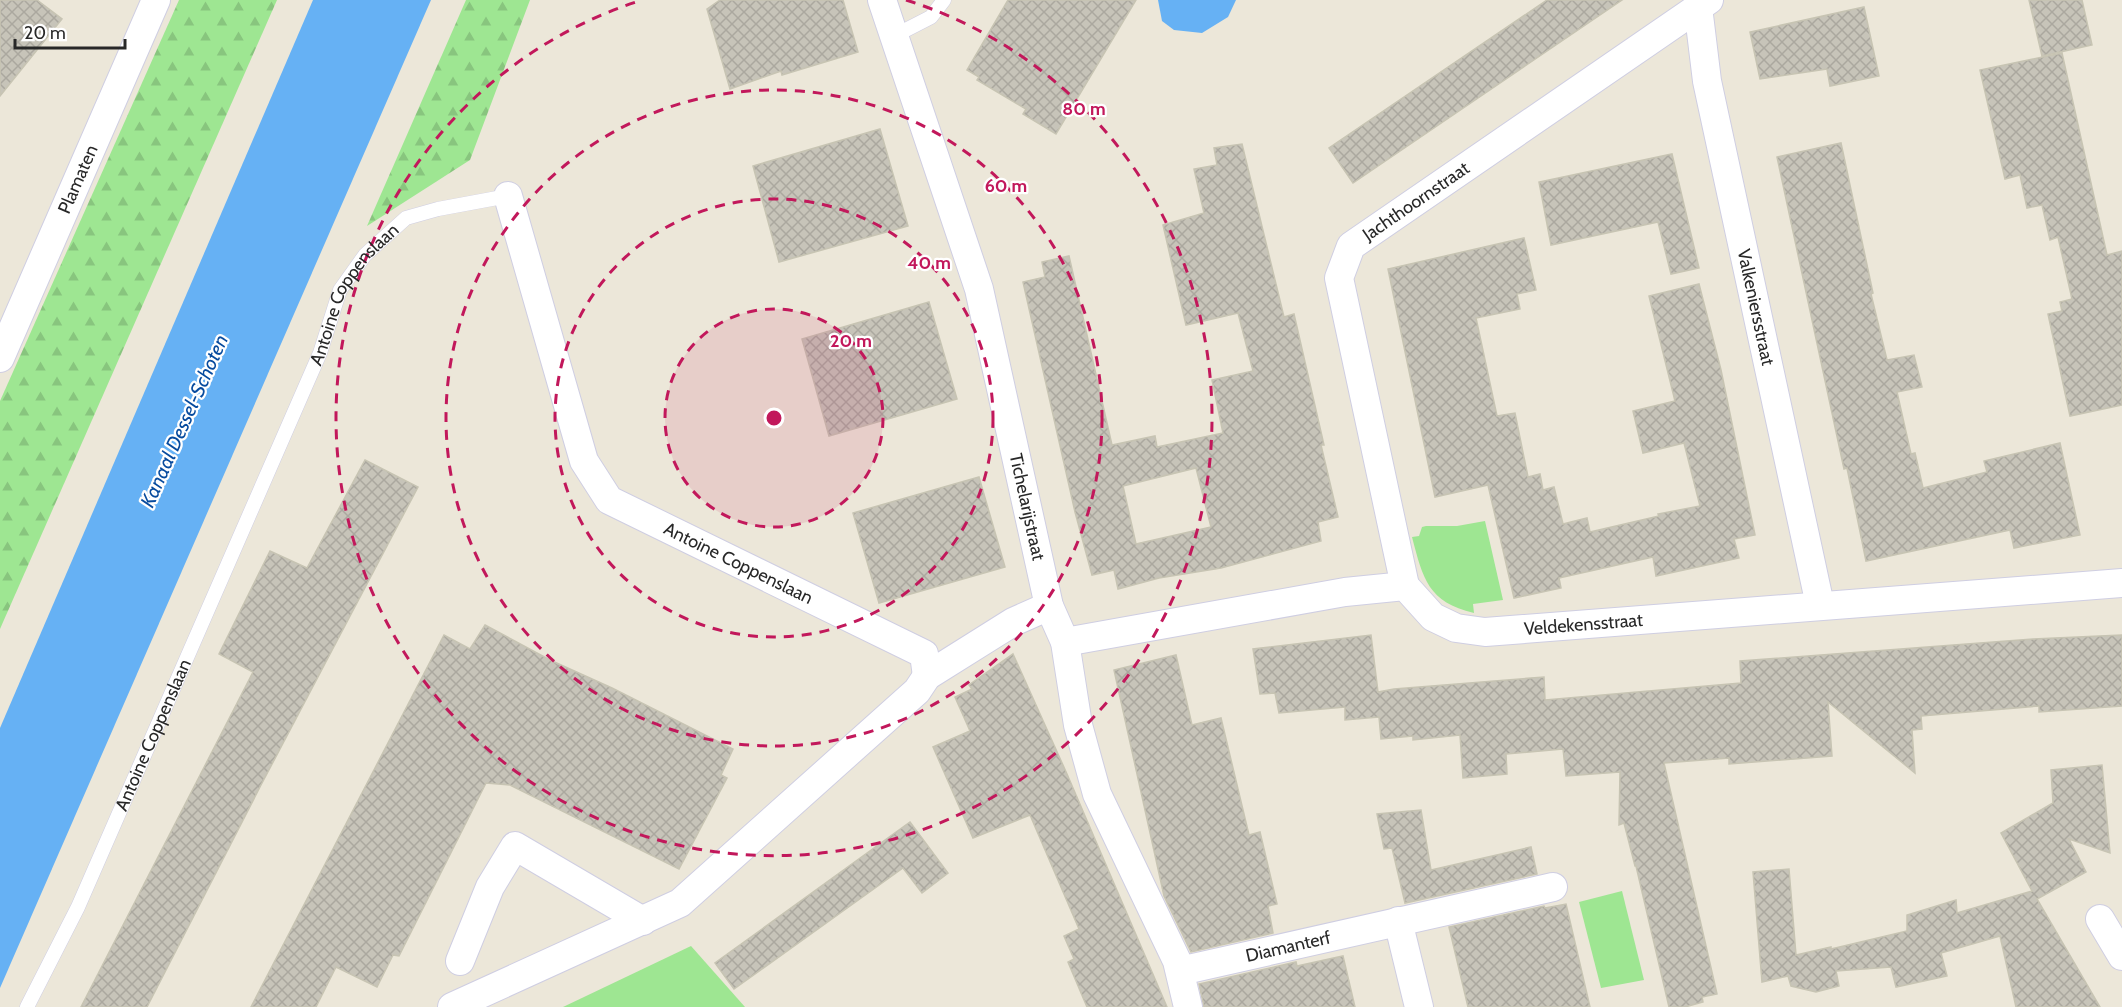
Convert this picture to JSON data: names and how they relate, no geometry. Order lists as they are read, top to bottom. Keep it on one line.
{"streets":{"street":["Plamaten","Jachthoornstraat","Antoine Coppenslaan","Valkeniersstraat","Tichelarijstraat","Veldekensstraat","Diamanterf"]},"crossings":[["Jachthoornstraat","Valkeniersstraat"],["Jachthoornstraat","Veldekensstraat"],["Valkeniersstraat","Veldekensstraat"],["Tichelarijstraat","Diamanterf"]],"water":["Kanaal Dessel-Schoten"],"scale_bar":"20 m","rings":["80 m","60 m","40 m","20 m"]}
